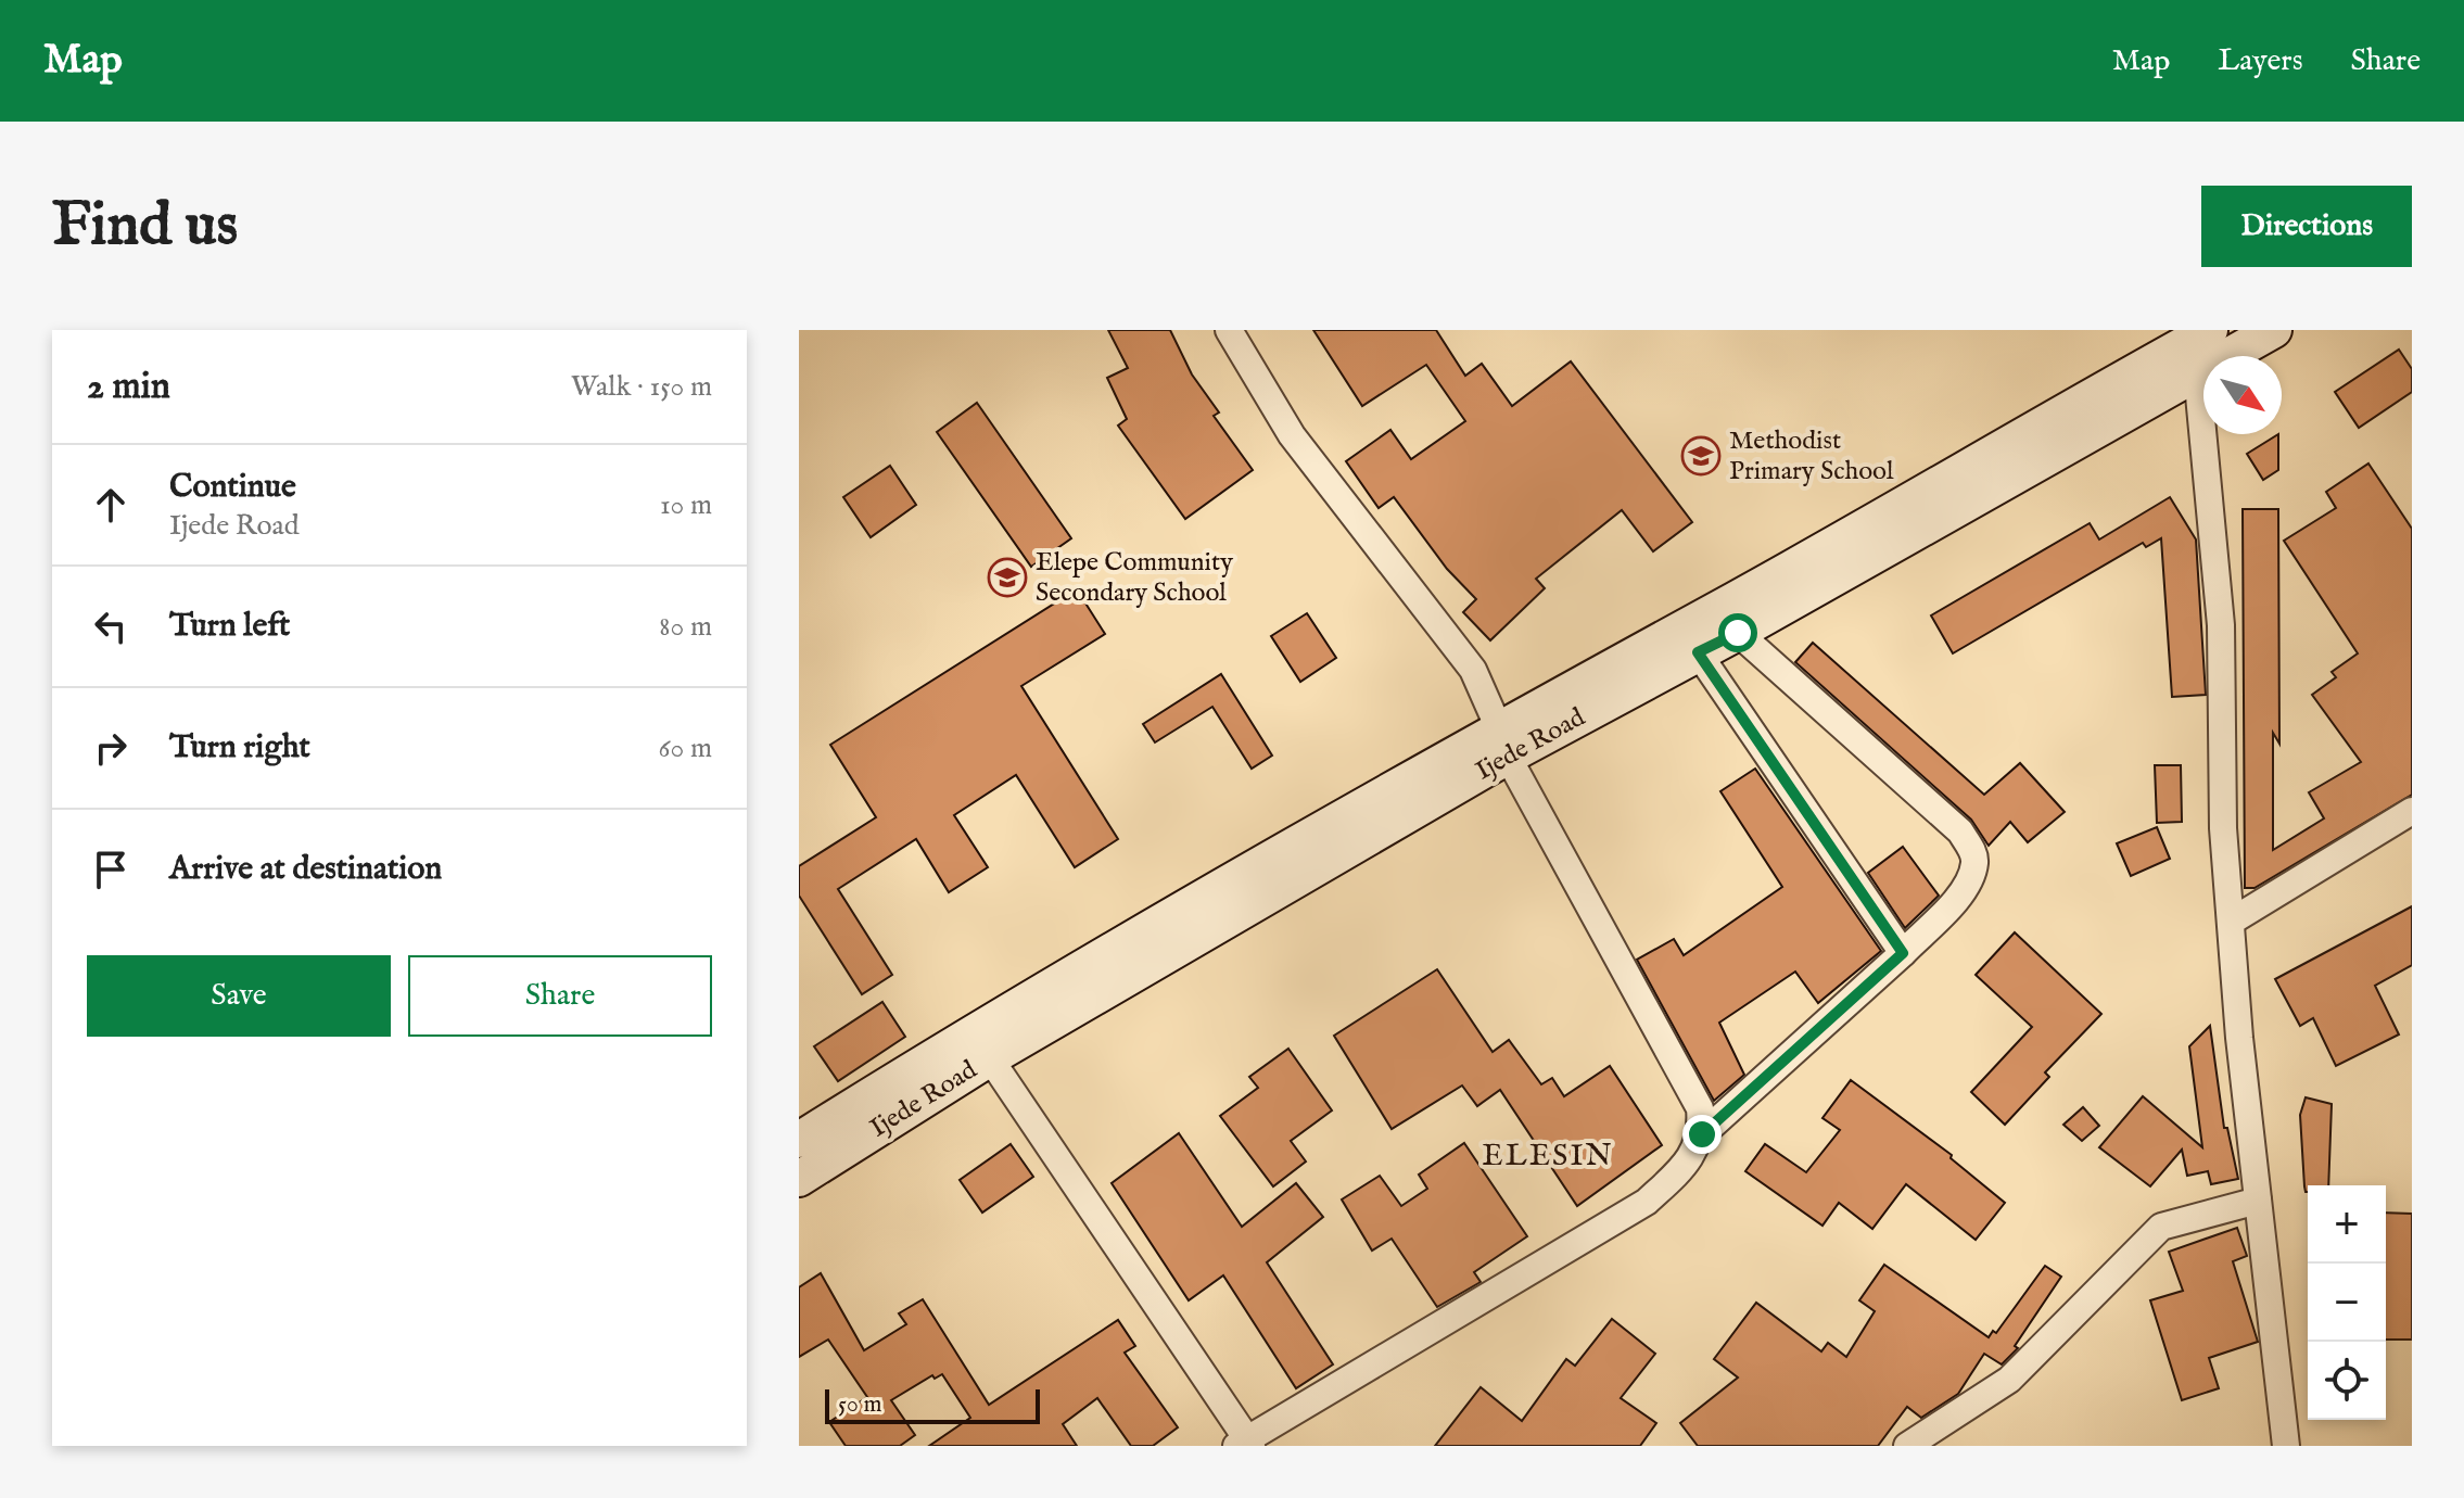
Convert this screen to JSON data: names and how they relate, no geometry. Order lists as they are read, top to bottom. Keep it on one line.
{"streets":{"main road":["Ijede Road"]},"districts":["ELESIN"],"places":{"school or university":["Methodist Primary School","Elepe Community Secondary School"]},"scale_bar":"50 m","north":"bottom right","page":{"header":"Map","nav":["Map","Layers","Share"],"buttons":["Directions",["Save","Share"]],"title":"Find us","heading":["2 min","Walk · 150 m"],"list":[["Continue","Ijede Road","10 m"],["Turn left","80 m"],["Turn right","60 m"],"Arrive at destination"],"map_buttons":["+","−"],"scale":"50 m"}}
